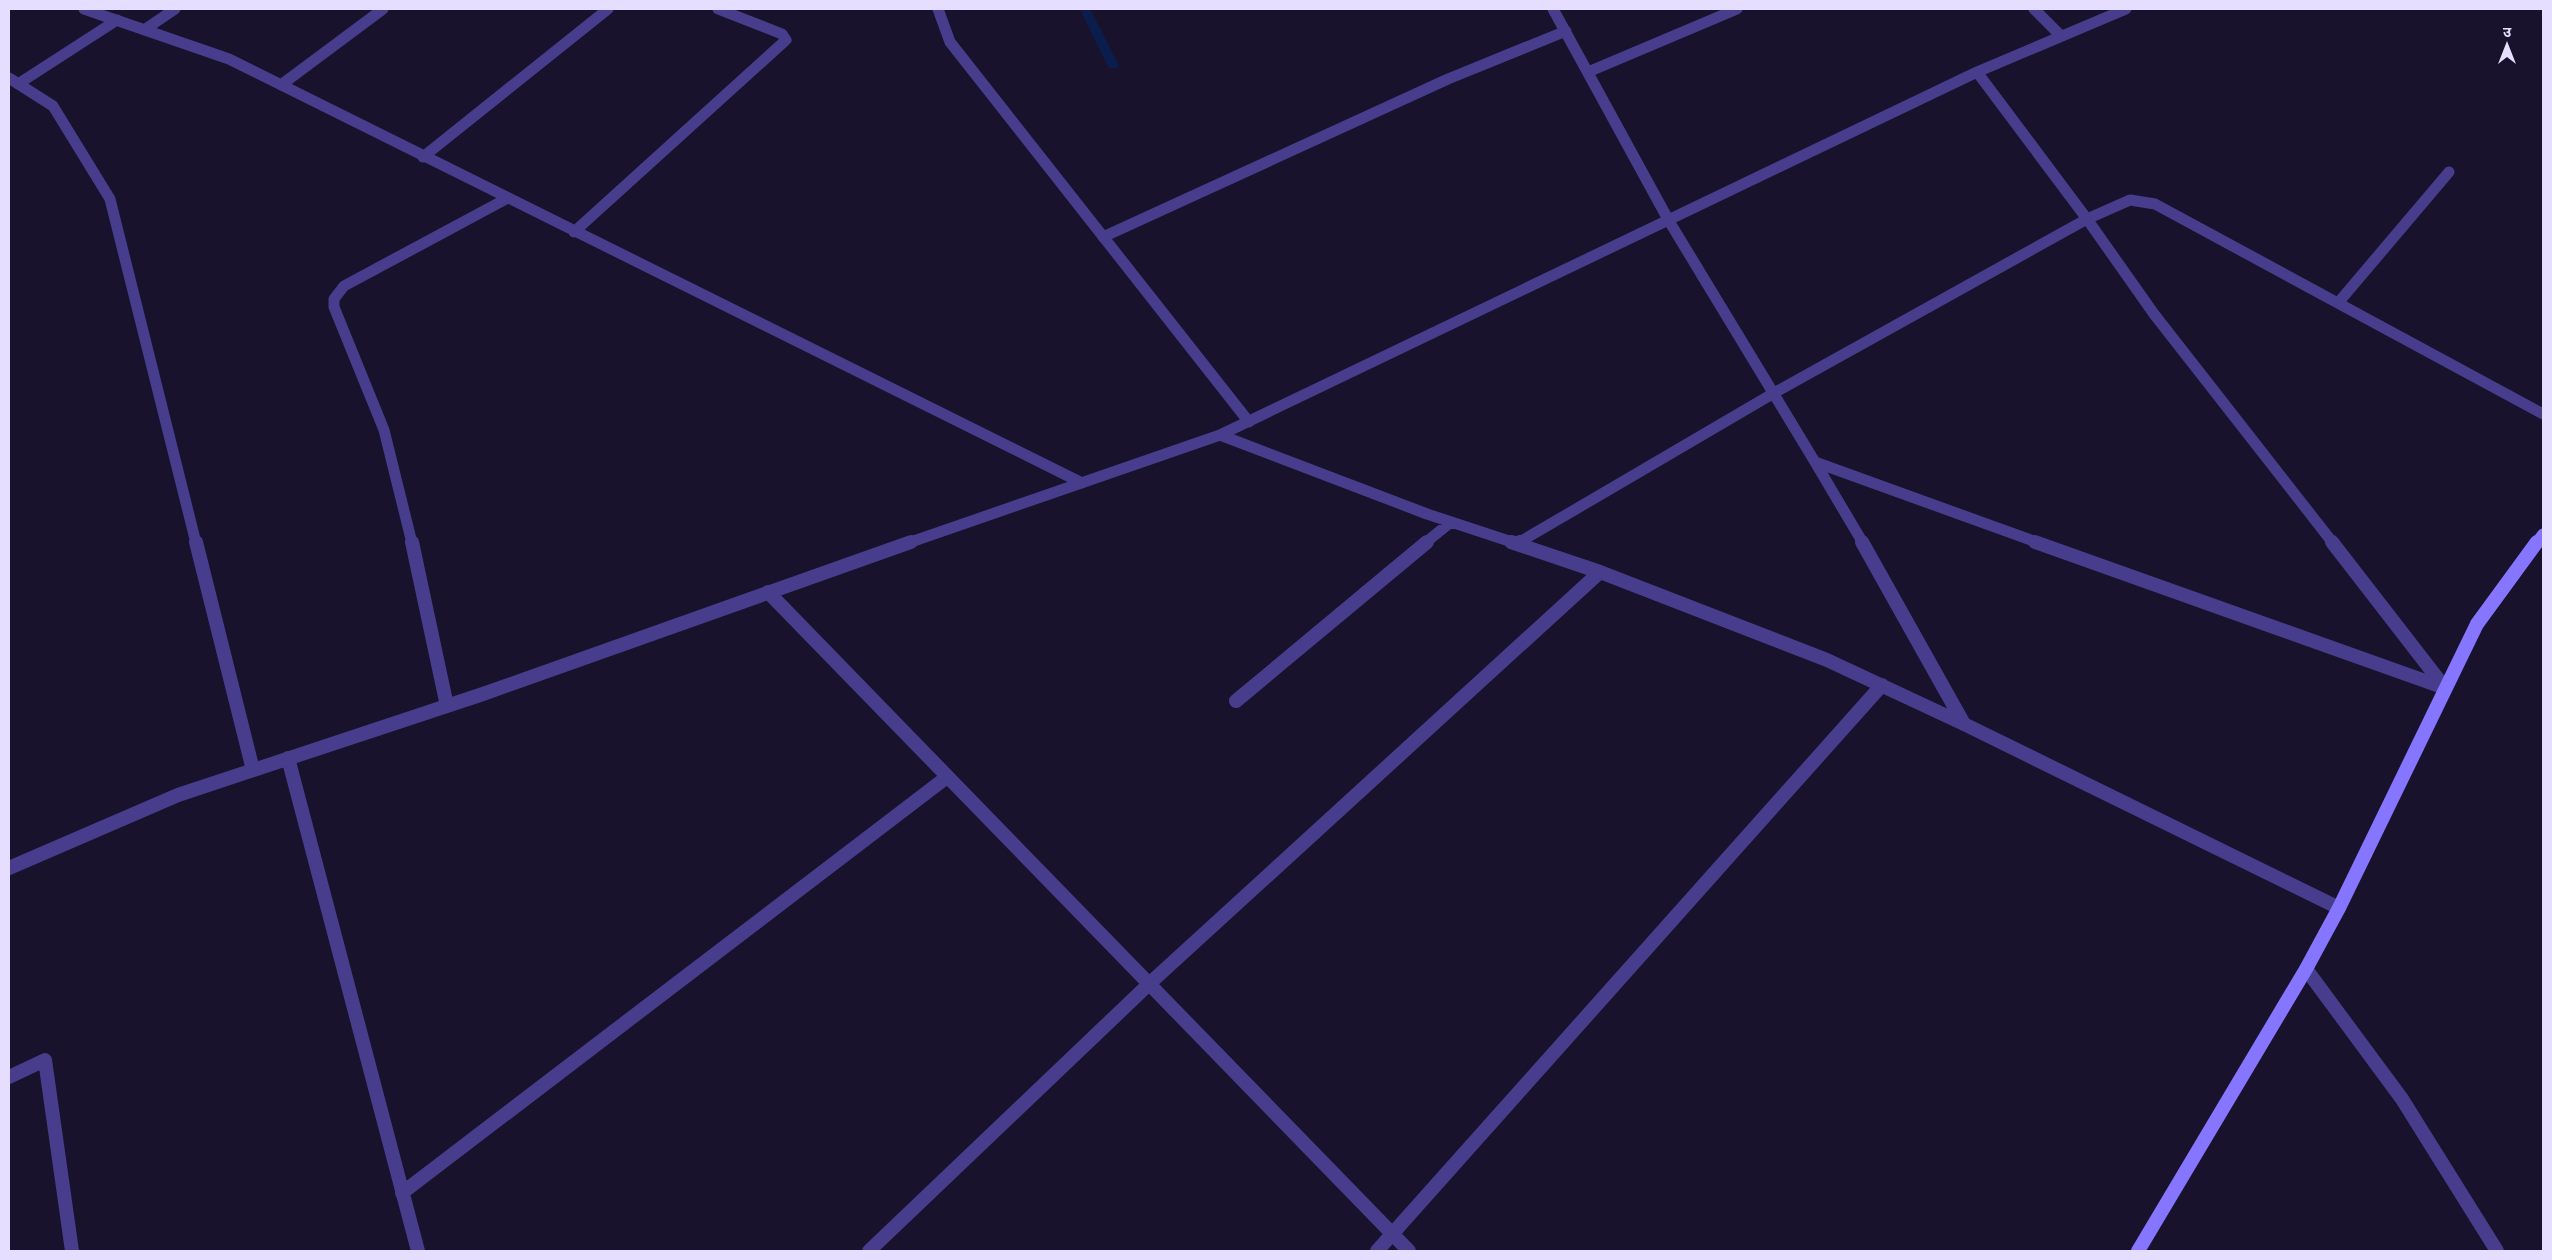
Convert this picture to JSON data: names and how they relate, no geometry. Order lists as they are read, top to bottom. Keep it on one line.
{"north":"top"}
